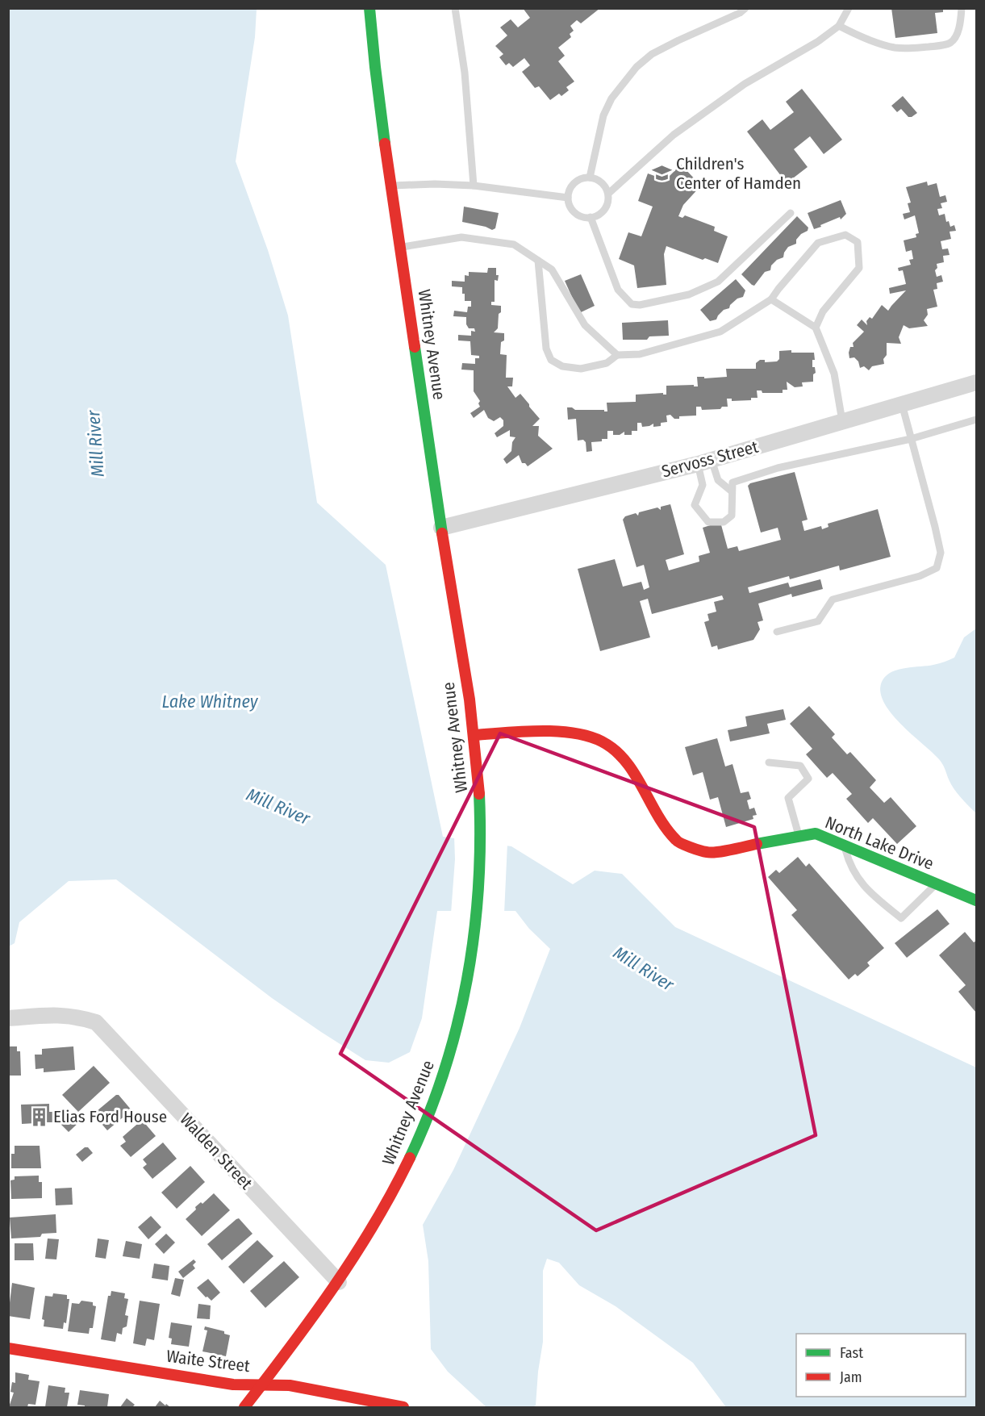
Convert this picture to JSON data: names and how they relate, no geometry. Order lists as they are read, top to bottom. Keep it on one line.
{"streets":{"main road":["Whitney Avenue","North Lake Drive","Waite Street"],"street":["Servoss Street","Walden Street"]},"crossings":[["Whitney Avenue","Servoss Street"],["Whitney Avenue","North Lake Drive"],["Whitney Avenue","Walden Street"],["Whitney Avenue","Waite Street"]],"water":["Mill River","Lake Whitney"],"places":{"school or university":["Children's Center of Hamden"],"building":["Elias Ford House"]},"legend":["Fast","Jam"]}
